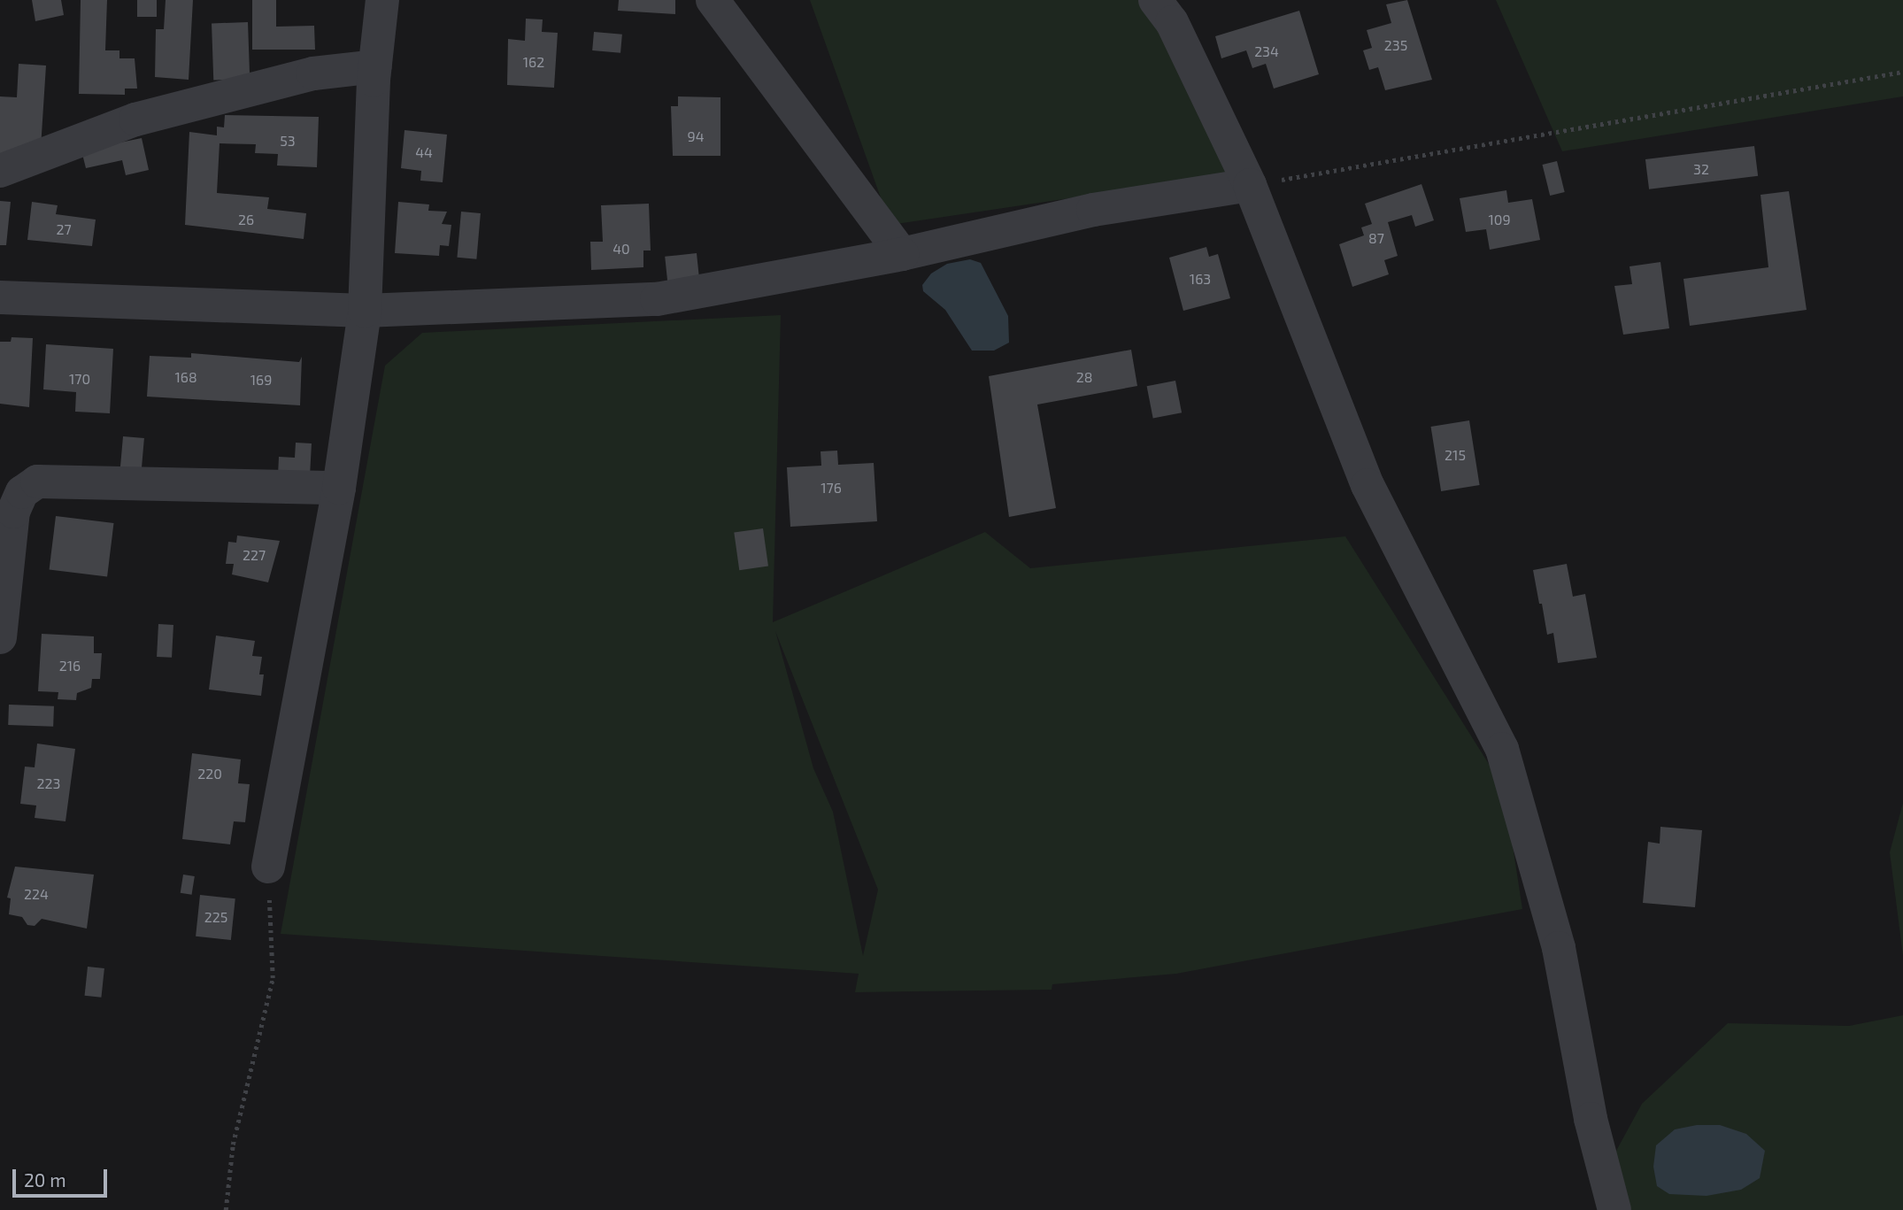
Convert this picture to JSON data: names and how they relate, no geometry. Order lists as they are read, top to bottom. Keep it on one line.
{"house_numbers":["235","234","162","94","53","44","32","26","109","27","87","40","163","168","28","170","169","215","176","227","216","220","223","224","225"],"scale_bar":"20 m"}
